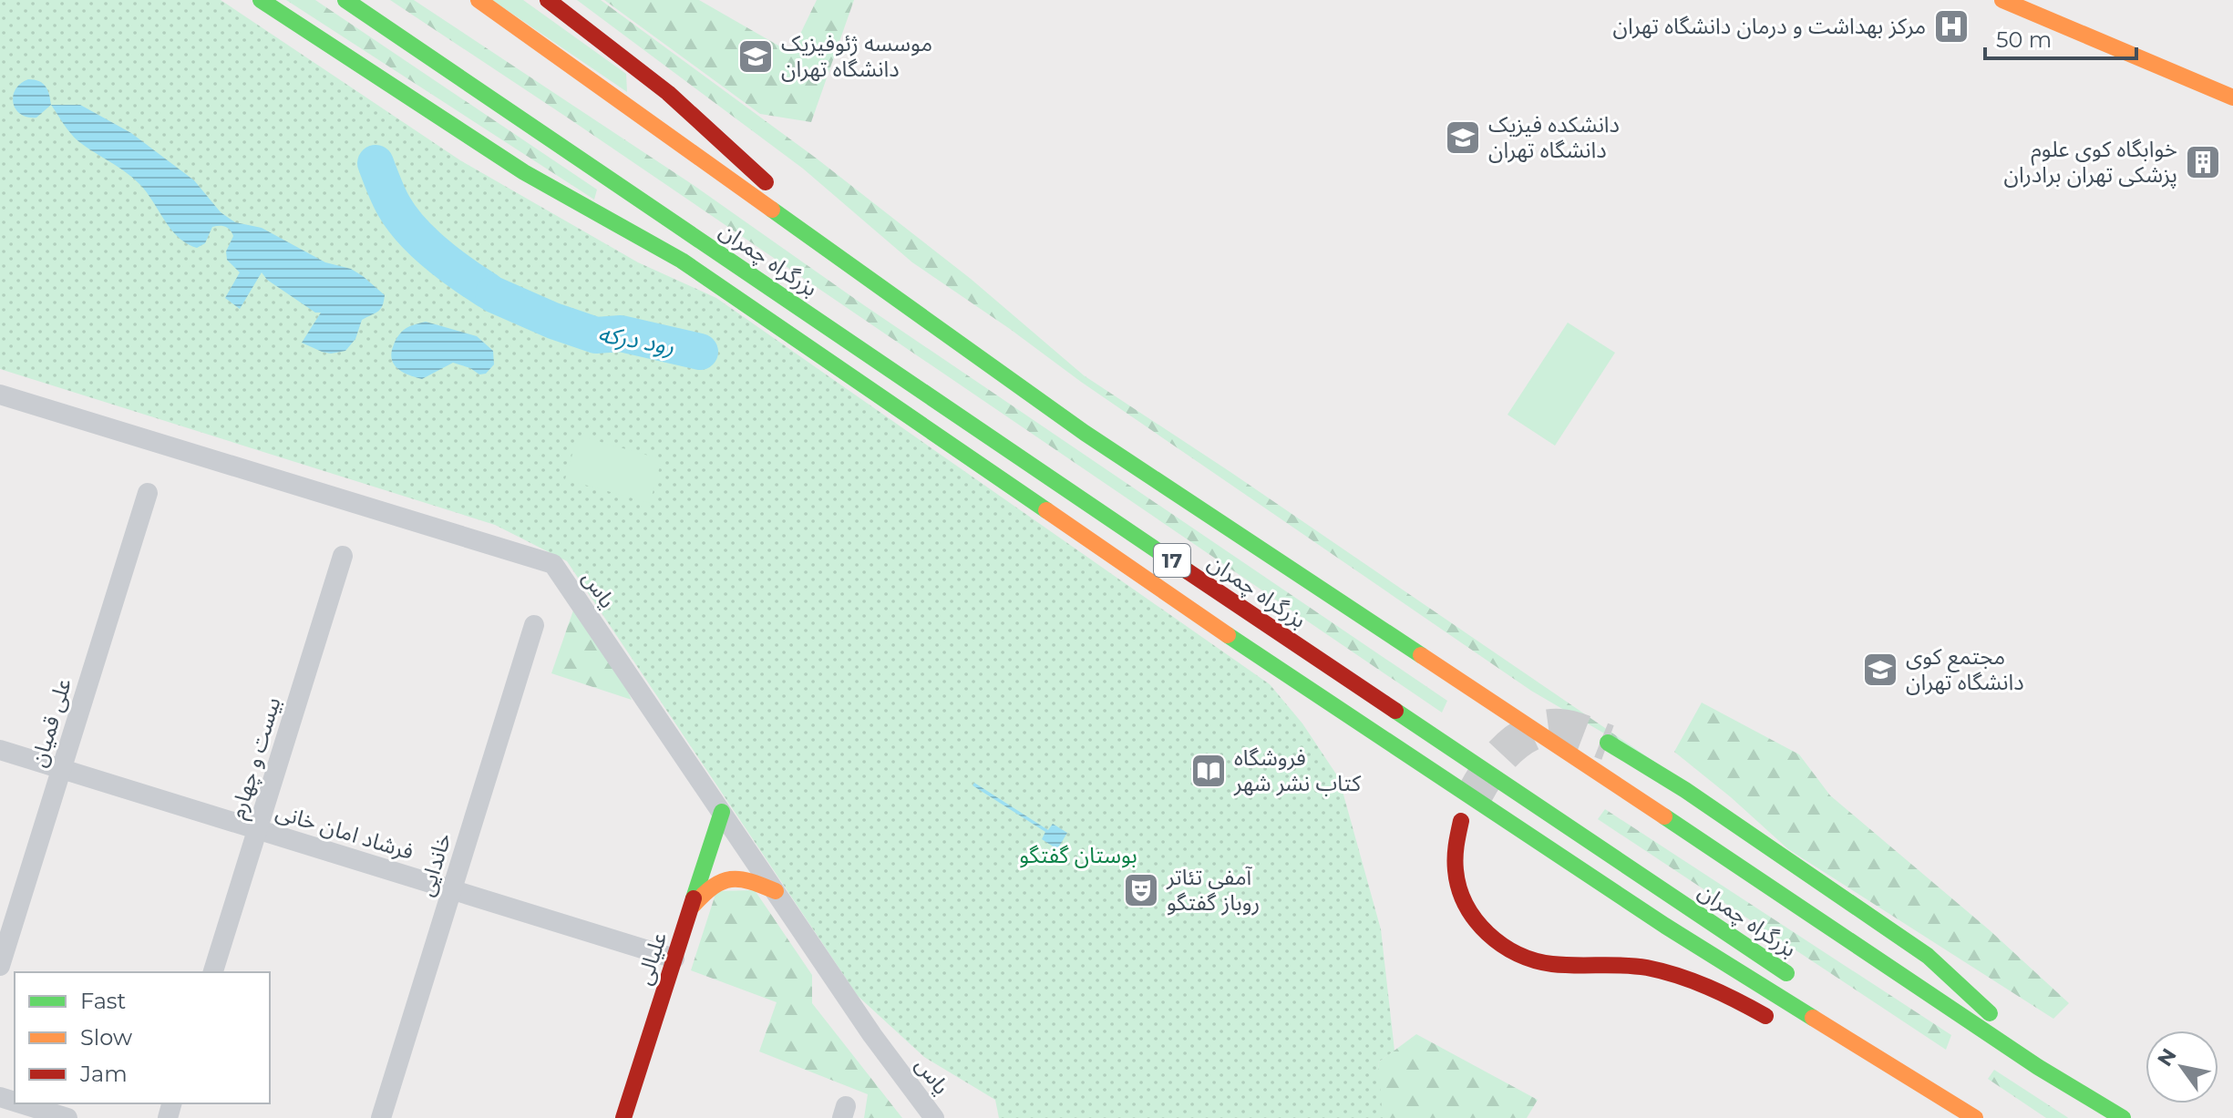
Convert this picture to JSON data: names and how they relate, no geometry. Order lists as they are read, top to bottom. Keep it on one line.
{"streets":{"main road":["بزرگراه چمران","17","علیالی"],"street":["یاس","علی قمیان","بیست و چهارم","فرشاد امان خانی","خاندایی"]},"crossings":[["یاس","علیالی"],["علی قمیان","فرشاد امان خانی"],["بیست و چهارم","فرشاد امان خانی"],["فرشاد امان خانی","خاندایی"],["فرشاد امان خانی","علیالی"]],"water":["رود درکه"],"parks":["بوستان گفتگو"],"places":{"hospital":["مرکز بهداشت و درمان دانشگاه تهران"],"school or university":["موسسه ژئوفیزیک دانشگاه تهران","دانشکده فیزیک دانشگاه تهران","مجتمع کوی دانشگاه تهران"],"building":["خوابگاه کوی علوم پزشکی تهران برادران"],"library":["فروشگاه کتاب نشر شهر"],"theatre":["آمفی تئاتر روباز گفتگو"]},"legend":["Fast","Slow","Jam"],"scale_bar":"50 m","north":"top left"}
